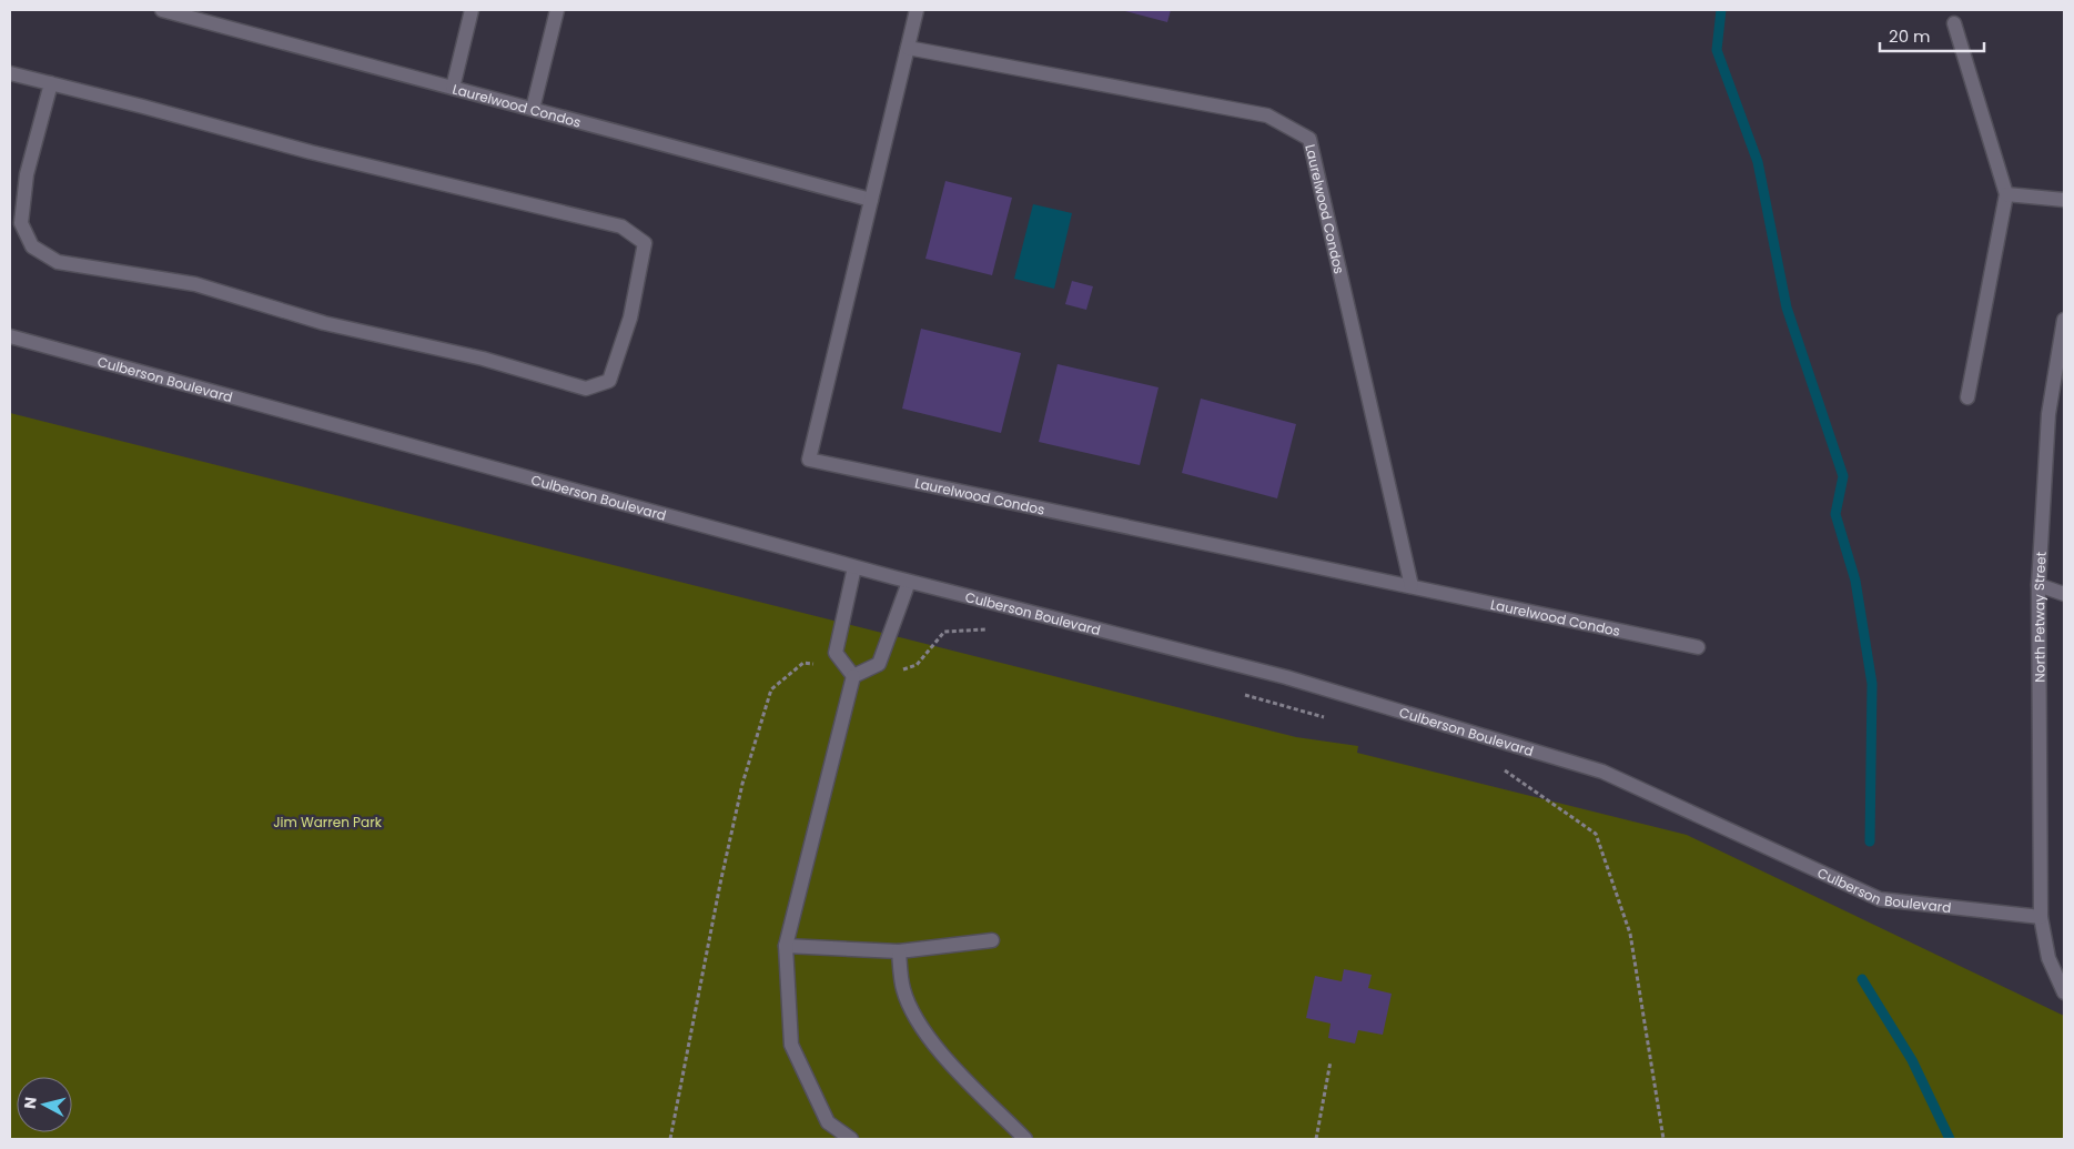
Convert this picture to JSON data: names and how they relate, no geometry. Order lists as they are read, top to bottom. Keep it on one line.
{"streets":{"street":["Laurelwood Condos","Culberson Boulevard","North Petway Street"]},"crossings":[["Culberson Boulevard","North Petway Street"]],"parks":["Jim Warren Park"],"scale_bar":"20 m","north":"left"}
